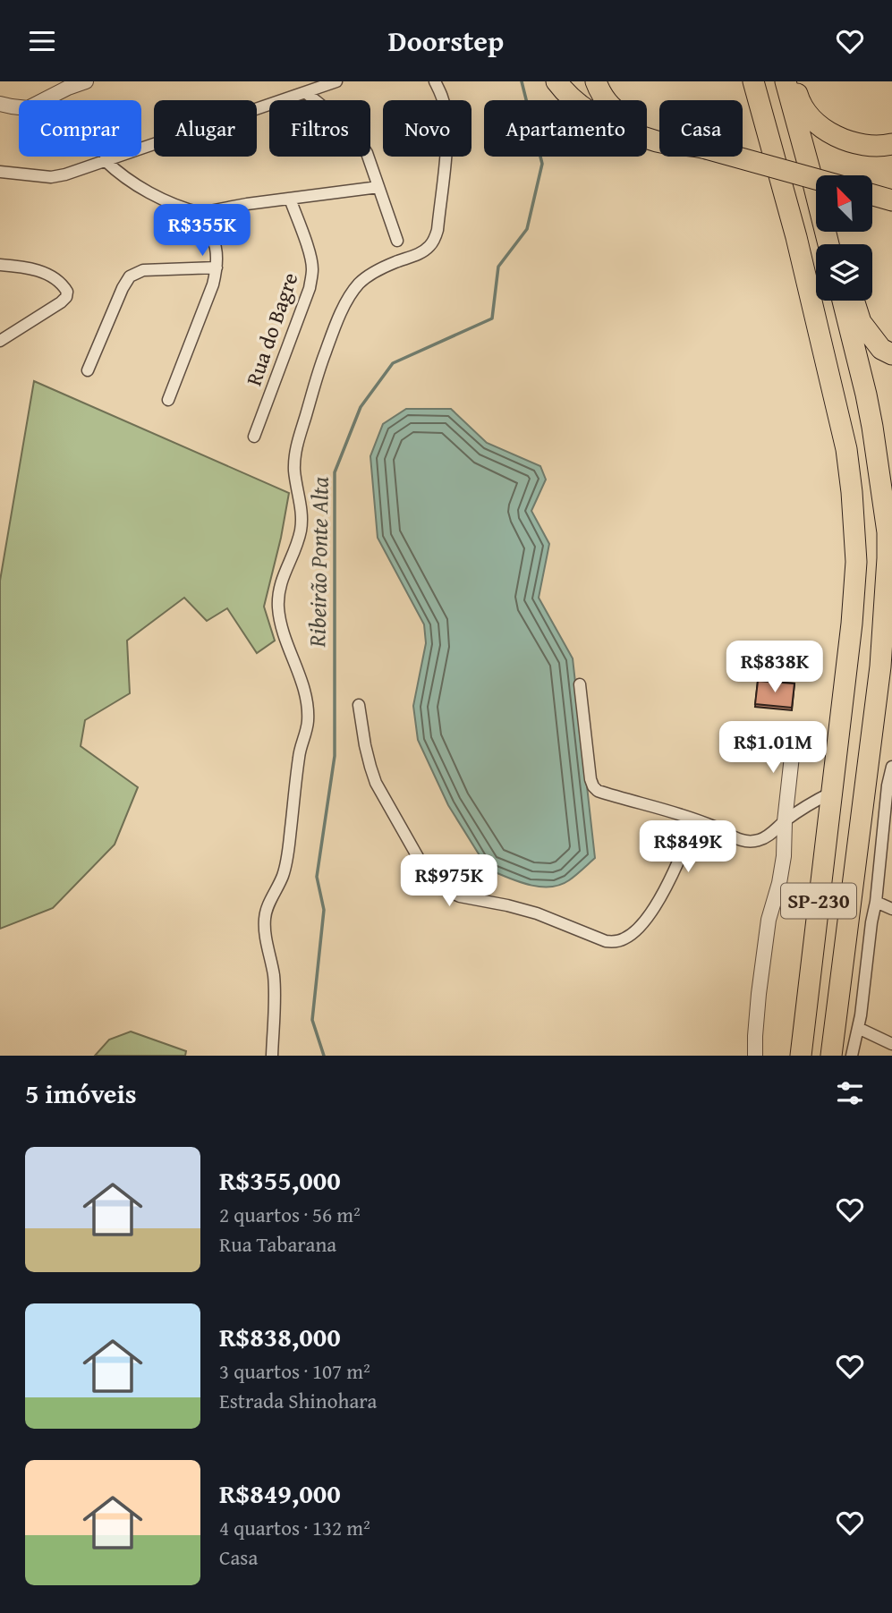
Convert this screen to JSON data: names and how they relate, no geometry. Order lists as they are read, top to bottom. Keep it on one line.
{"streets":{"highway":["SP-230"],"street":["Rua do Bagre"]},"water":["Ribeirão Ponte Alta"],"north":"top left","page":{"header":"Doorstep","chip":["Comprar","Alugar","Filtros","Novo","Apartamento","Casa"],"price":["R$355K","R$838K","R$1.01M","R$849K","R$975K"],"heading":"5 imóveis","list":[{"name":"R$355,000","note":"2 quartos · 56 m² · Rua Tabarana"},{"name":"R$838,000","note":"3 quartos · 107 m² · Estrada Shinohara"},{"name":"R$849,000","note":"4 quartos · 132 m² · Casa"}]}}
